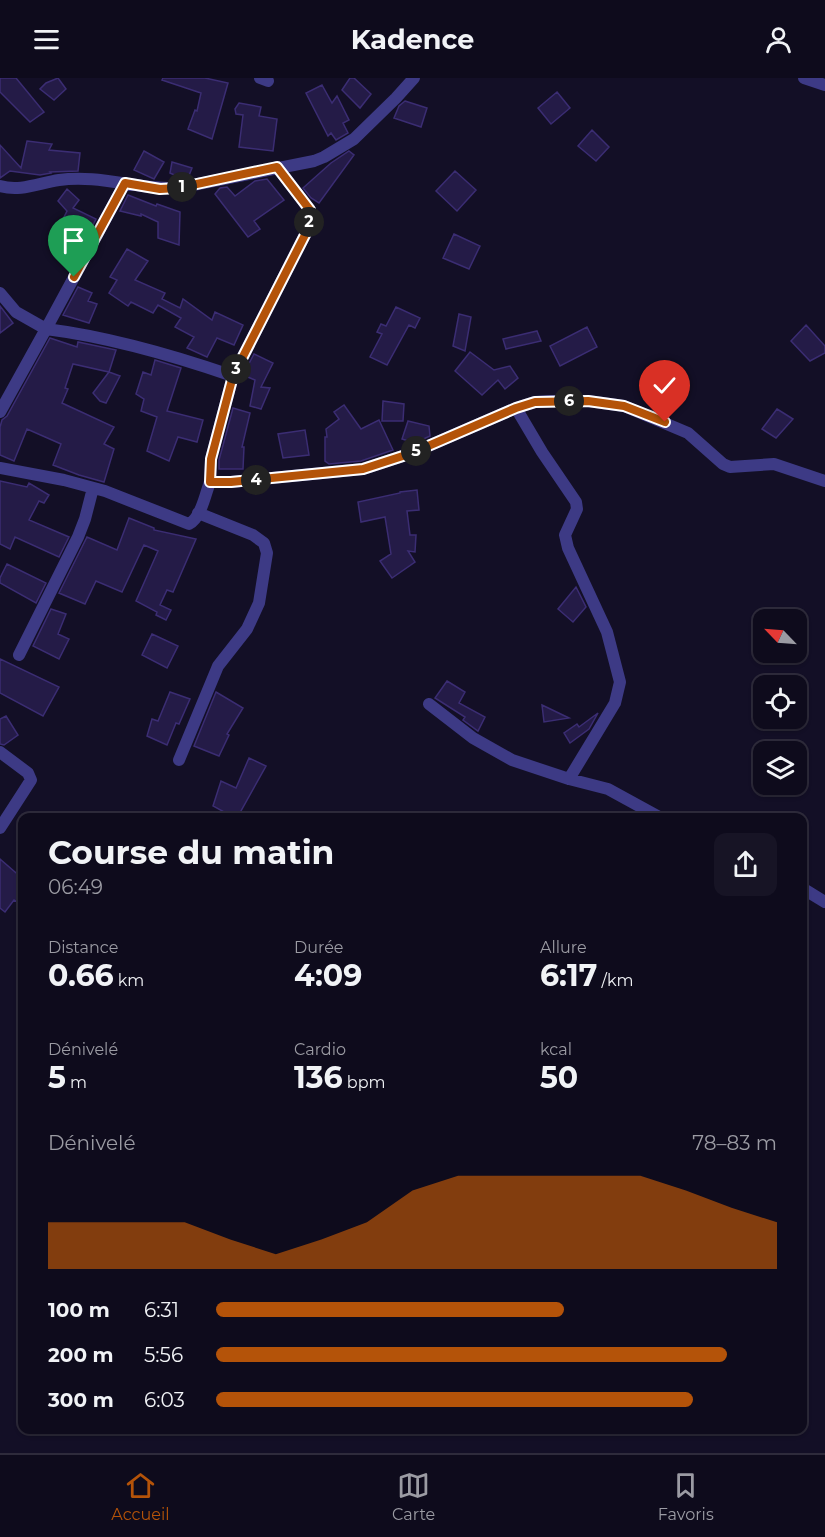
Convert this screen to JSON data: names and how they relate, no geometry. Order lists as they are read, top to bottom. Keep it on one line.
{"north":"top left","page":{"header":"Kadence","pins":["1","2","3","6","5","4"],"heading":["Course du matin","06:49"],"stats":[["Distance","0.66 km"],["Durée","4:09"],["Allure","6:17 /km"],["Dénivelé","5 m"],["Cardio","136 bpm"],["kcal","50"]],"chart":["Dénivelé","78–83 m"],"list":[{"name":"100 m","note":"6:31"},{"name":"200 m","note":"5:56"},{"name":"300 m","note":"6:03"}],"tabs":["Accueil","Carte","Favoris"]}}
